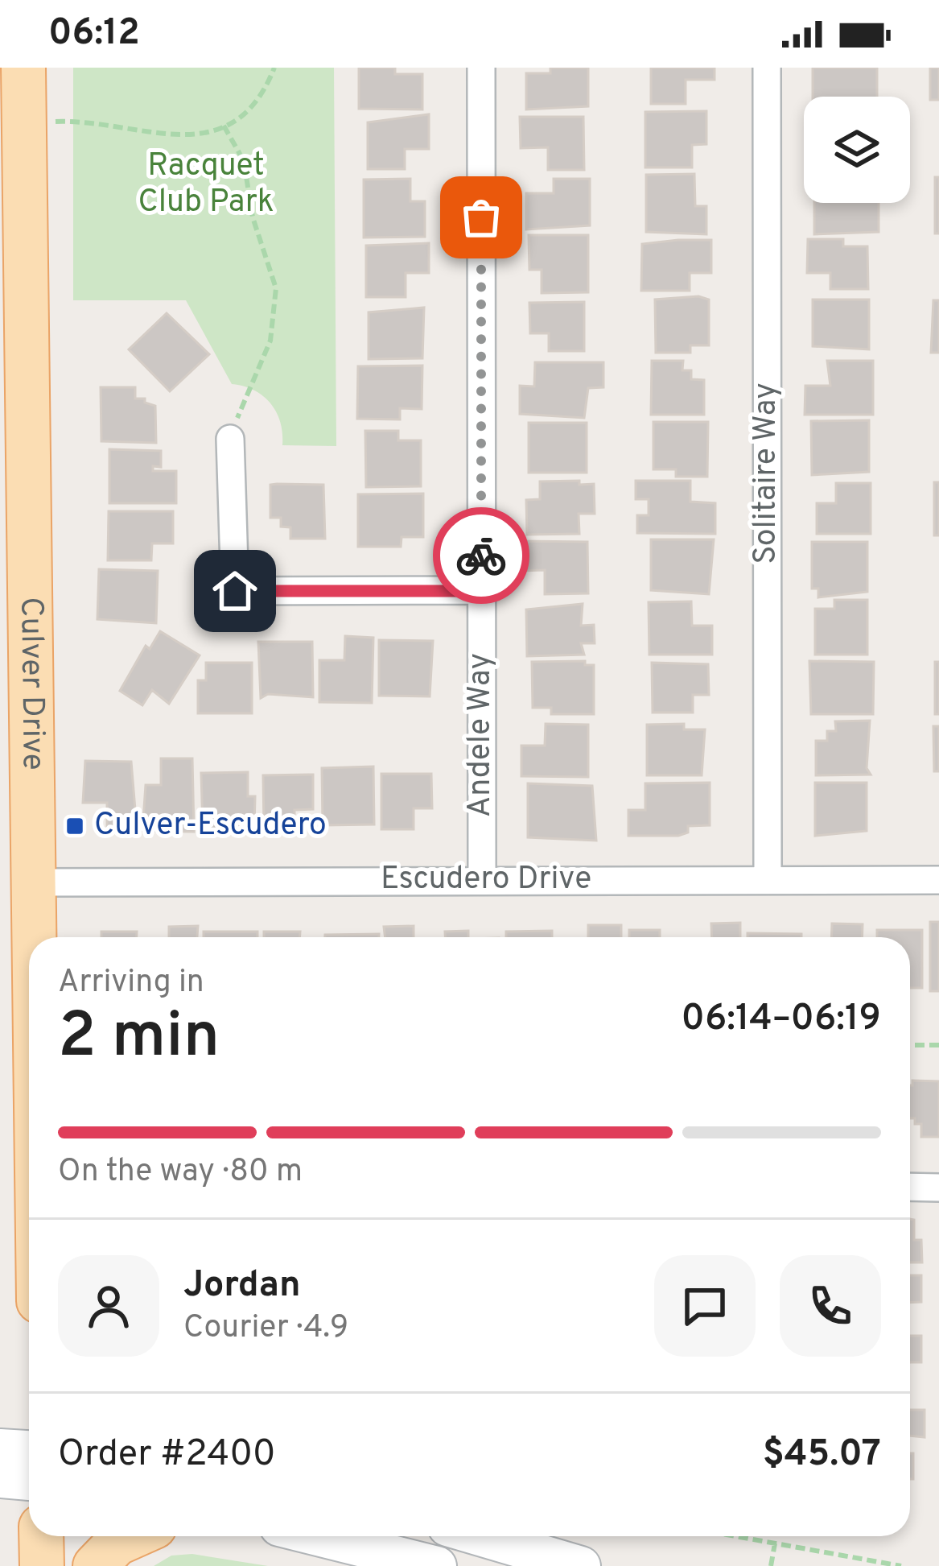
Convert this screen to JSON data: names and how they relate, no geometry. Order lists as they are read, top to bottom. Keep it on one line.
{"streets":{"main road":["Culver Drive"],"street":["Solitaire Way","Andele Way","Escudero Drive"]},"crossings":[["Solitaire Way","Escudero Drive"],["Culver Drive","Escudero Drive"],["Andele Way","Escudero Drive"]],"parks":["Racquet Club Park"],"places":{"transit":["Culver-Escudero"]},"page":{"status":"06:12","heading":["2 min","Arriving in","06:14–06:19"],"panel":["Jordan","Courier · 4.9","Order #2400","$45.07"],"bar":"On the way · 80 m"}}
